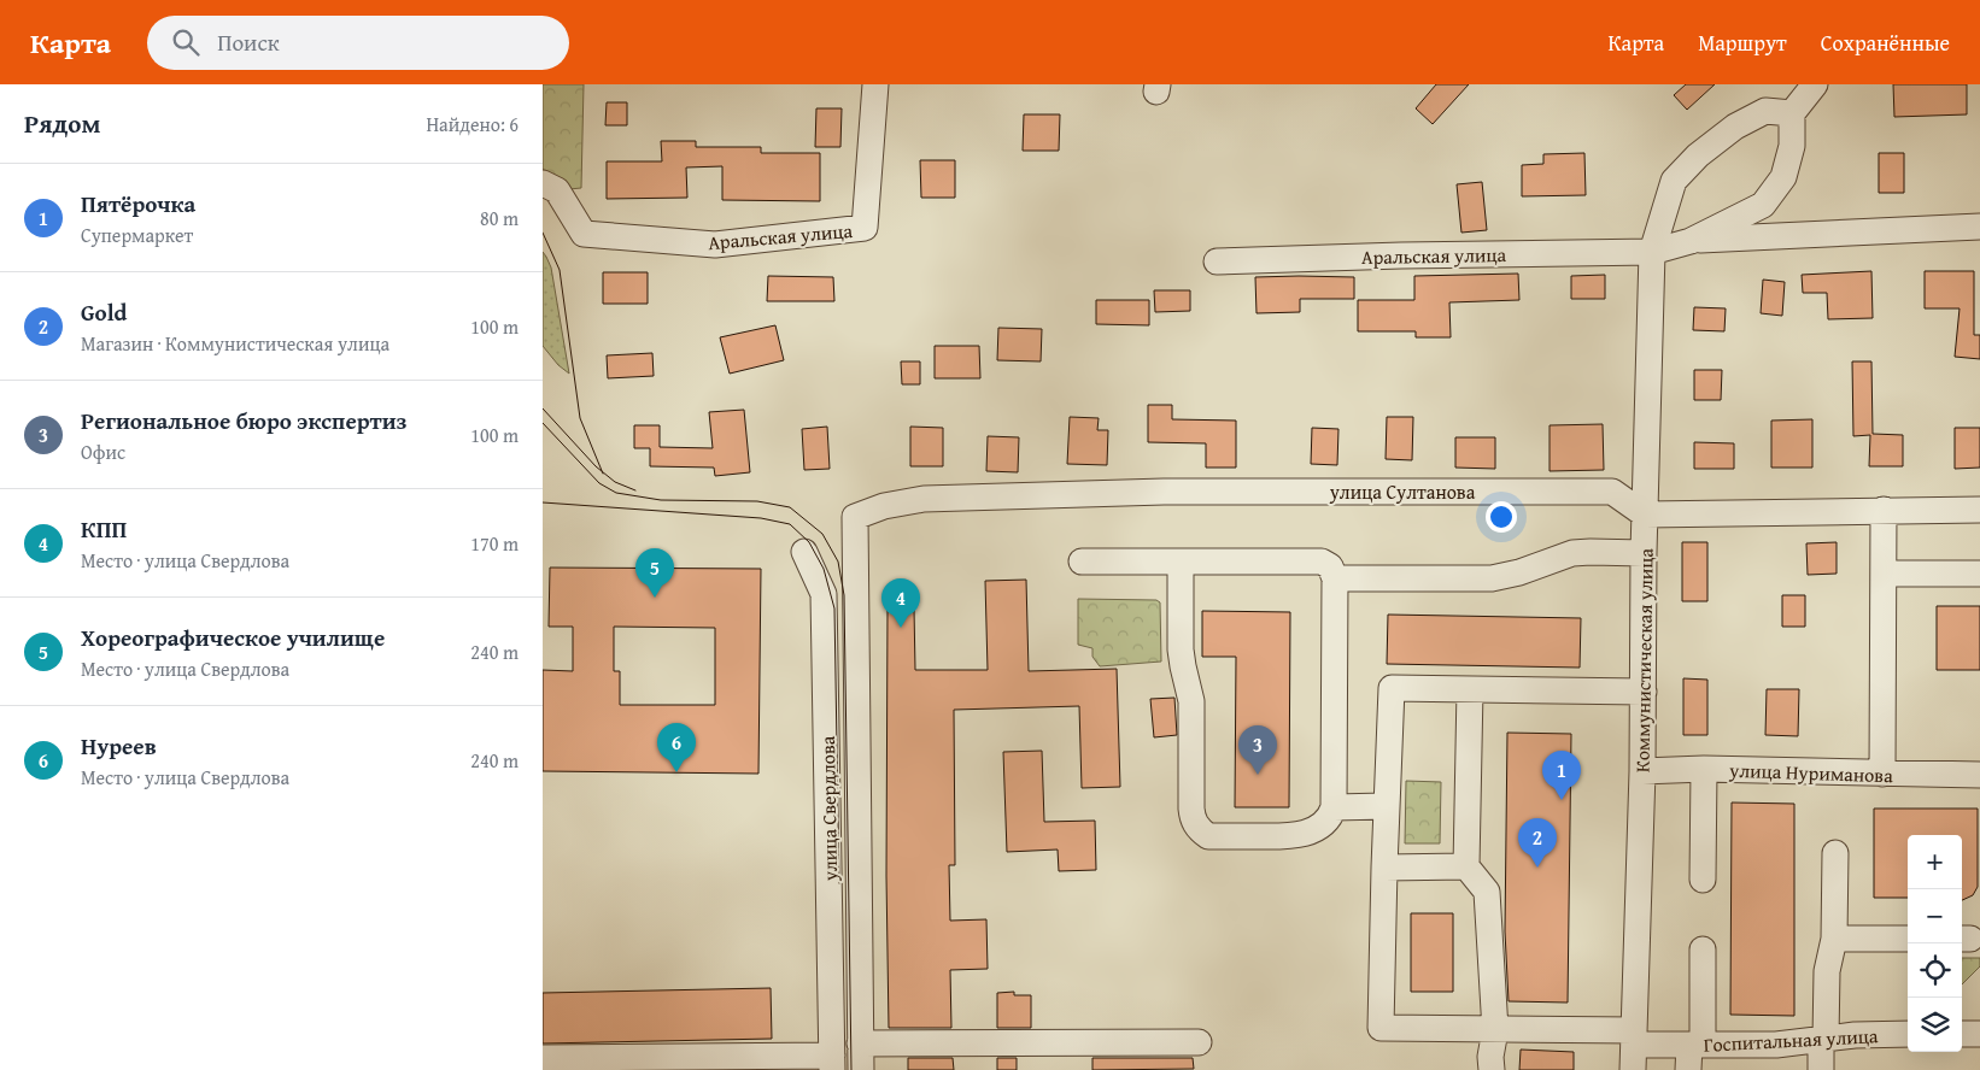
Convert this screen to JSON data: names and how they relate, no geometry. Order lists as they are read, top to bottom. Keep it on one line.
{"streets":{"street":["Аральская улица","улица Султанова","Коммунистическая улица","улица Нуриманова","улица Свердлова","Госпитальная улица"]},"crossings":[["Аральская улица","Коммунистическая улица"],["улица Султанова","Коммунистическая улица"],["улица Султанова","улица Свердлова"],["Коммунистическая улица","улица Нуриманова"],["Коммунистическая улица","Госпитальная улица"]],"page":{"header":"Карта","search":"Поиск","nav":["Карта","Маршрут","Сохранённые"],"heading":["Рядом","Найдено: 6"],"list":[{"mark":"1","name":"Пятёрочка","note":"Супермаркет","value":"80 m"},{"mark":"2","name":"Gold","note":"Магазин · Коммунистическая улица","value":"100 m"},{"mark":"3","name":"Региональное бюро экспертиз","note":"Офис","value":"100 m"},{"mark":"4","name":"КПП","note":"Место · улица Свердлова","value":"170 m"},{"mark":"5","name":"Хореографическое училище","note":"Место · улица Свердлова","value":"240 m"},{"mark":"6","name":"Нуреев","note":"Место · улица Свердлова","value":"240 m"}],"pins":["5","4","6","3","1","2"],"map_buttons":["+","−"]}}
